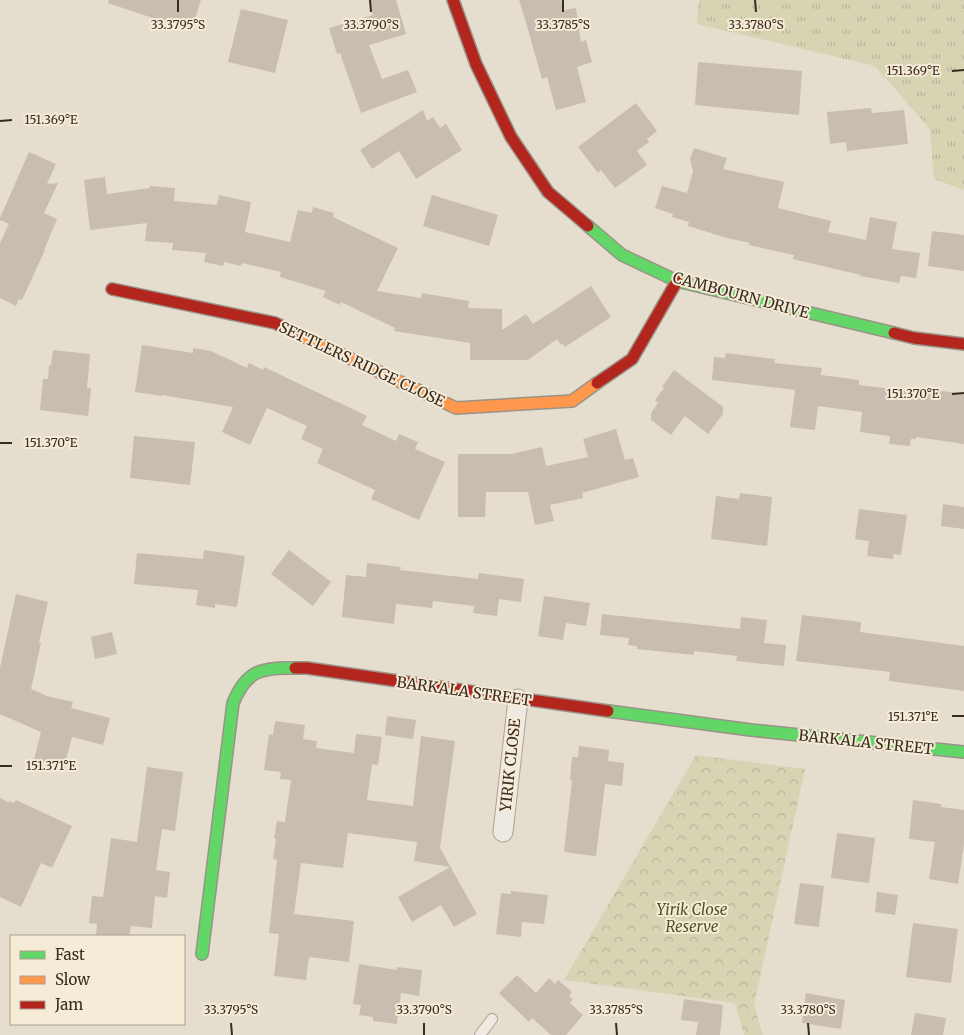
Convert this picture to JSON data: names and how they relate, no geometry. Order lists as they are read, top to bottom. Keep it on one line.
{"streets":{"street":["CAMBOURN DRIVE","SETTLERS RIDGE CLOSE","BARKALA STREET","YIRIK CLOSE"]},"crossings":[["CAMBOURN DRIVE","SETTLERS RIDGE CLOSE"],["BARKALA STREET","YIRIK CLOSE"]],"parks":["Yirik Close Reserve"],"legend":["Fast","Slow","Jam"],"coordinates":["33.3795°S","33.3790°S","33.3785°S","33.3780°S","151.369°E","151.370°E","151.371°E"]}
